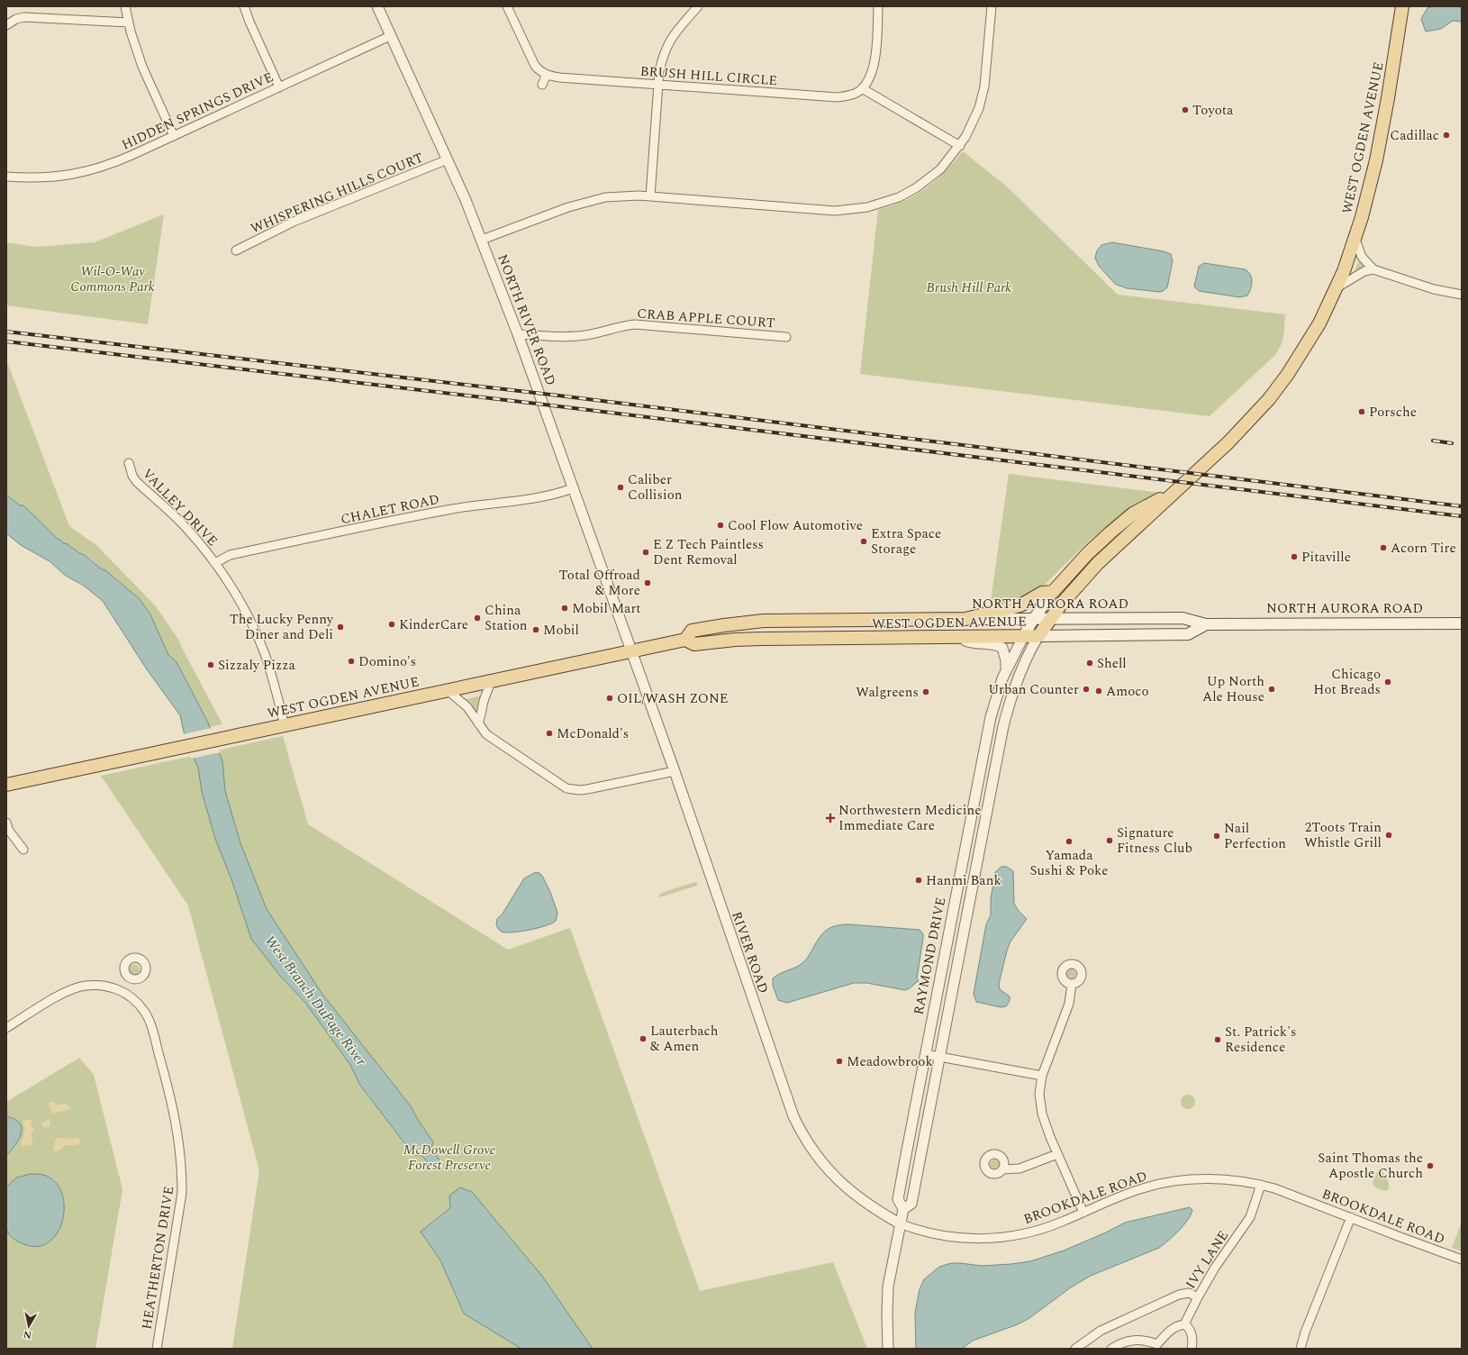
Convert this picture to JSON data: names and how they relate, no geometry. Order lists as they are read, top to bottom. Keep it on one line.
{"streets":{"main road":["WEST OGDEN AVENUE","NORTH AURORA ROAD","RAYMOND DRIVE"],"street":["BRUSH HILL CIRCLE","HIDDEN SPRINGS DRIVE","WHISPERING HILLS COURT","CRAB APPLE COURT","NORTH RIVER ROAD","VALLEY DRIVE","CHALET ROAD","RIVER ROAD","BROOKDALE ROAD","HEATHERTON DRIVE","IVY LANE"]},"crossings":[["HIDDEN SPRINGS DRIVE","NORTH RIVER ROAD"],["WEST OGDEN AVENUE","NORTH RIVER ROAD"],["WEST OGDEN AVENUE","VALLEY DRIVE"],["WEST OGDEN AVENUE","NORTH AURORA ROAD"],["WEST OGDEN AVENUE","RIVER ROAD"],["WEST OGDEN AVENUE","RAYMOND DRIVE"],["WHISPERING HILLS COURT","NORTH RIVER ROAD"],["CRAB APPLE COURT","NORTH RIVER ROAD"],["NORTH RIVER ROAD","CHALET ROAD"],["NORTH RIVER ROAD","RIVER ROAD"],["VALLEY DRIVE","CHALET ROAD"],["NORTH AURORA ROAD","RAYMOND DRIVE"],["RIVER ROAD","RAYMOND DRIVE"],["RIVER ROAD","BROOKDALE ROAD"],["RAYMOND DRIVE","BROOKDALE ROAD"],["BROOKDALE ROAD","IVY LANE"]],"water":["West Branch DuPage River"],"parks":["Wil-O-Way Commons Park","Brush Hill Park","McDowell Grove Forest Preserve"],"places":{"other":["Toyota","Cadillac","Porsche","Caliber Collision","Cool Flow Automotive","Extra Space Storage","Acorn Tire","E Z Tech Paintless Dent Removal","Pitaville","Total Offroad & More","Mobil Mart","China Station","KinderCare","The Lucky Penny Diner and Deli","Mobil","Domino's","Shell","Sizzaly Pizza","Chicago Hot Breads","Urban Counter","Up North Ale House","Amoco","Walgreens","OIL/WASH ZONE","McDonald's","2Toots Train Whistle Grill","Nail Perfection","Signature Fitness Club","Yamada Sushi & Poke","Hanmi Bank","Lauterbach & Amen","St. Patrick's Residence","Meadowbrook","Saint Thomas the Apostle Church"],"health":["Northwestern Medicine Immediate Care"]},"north":"bottom"}
